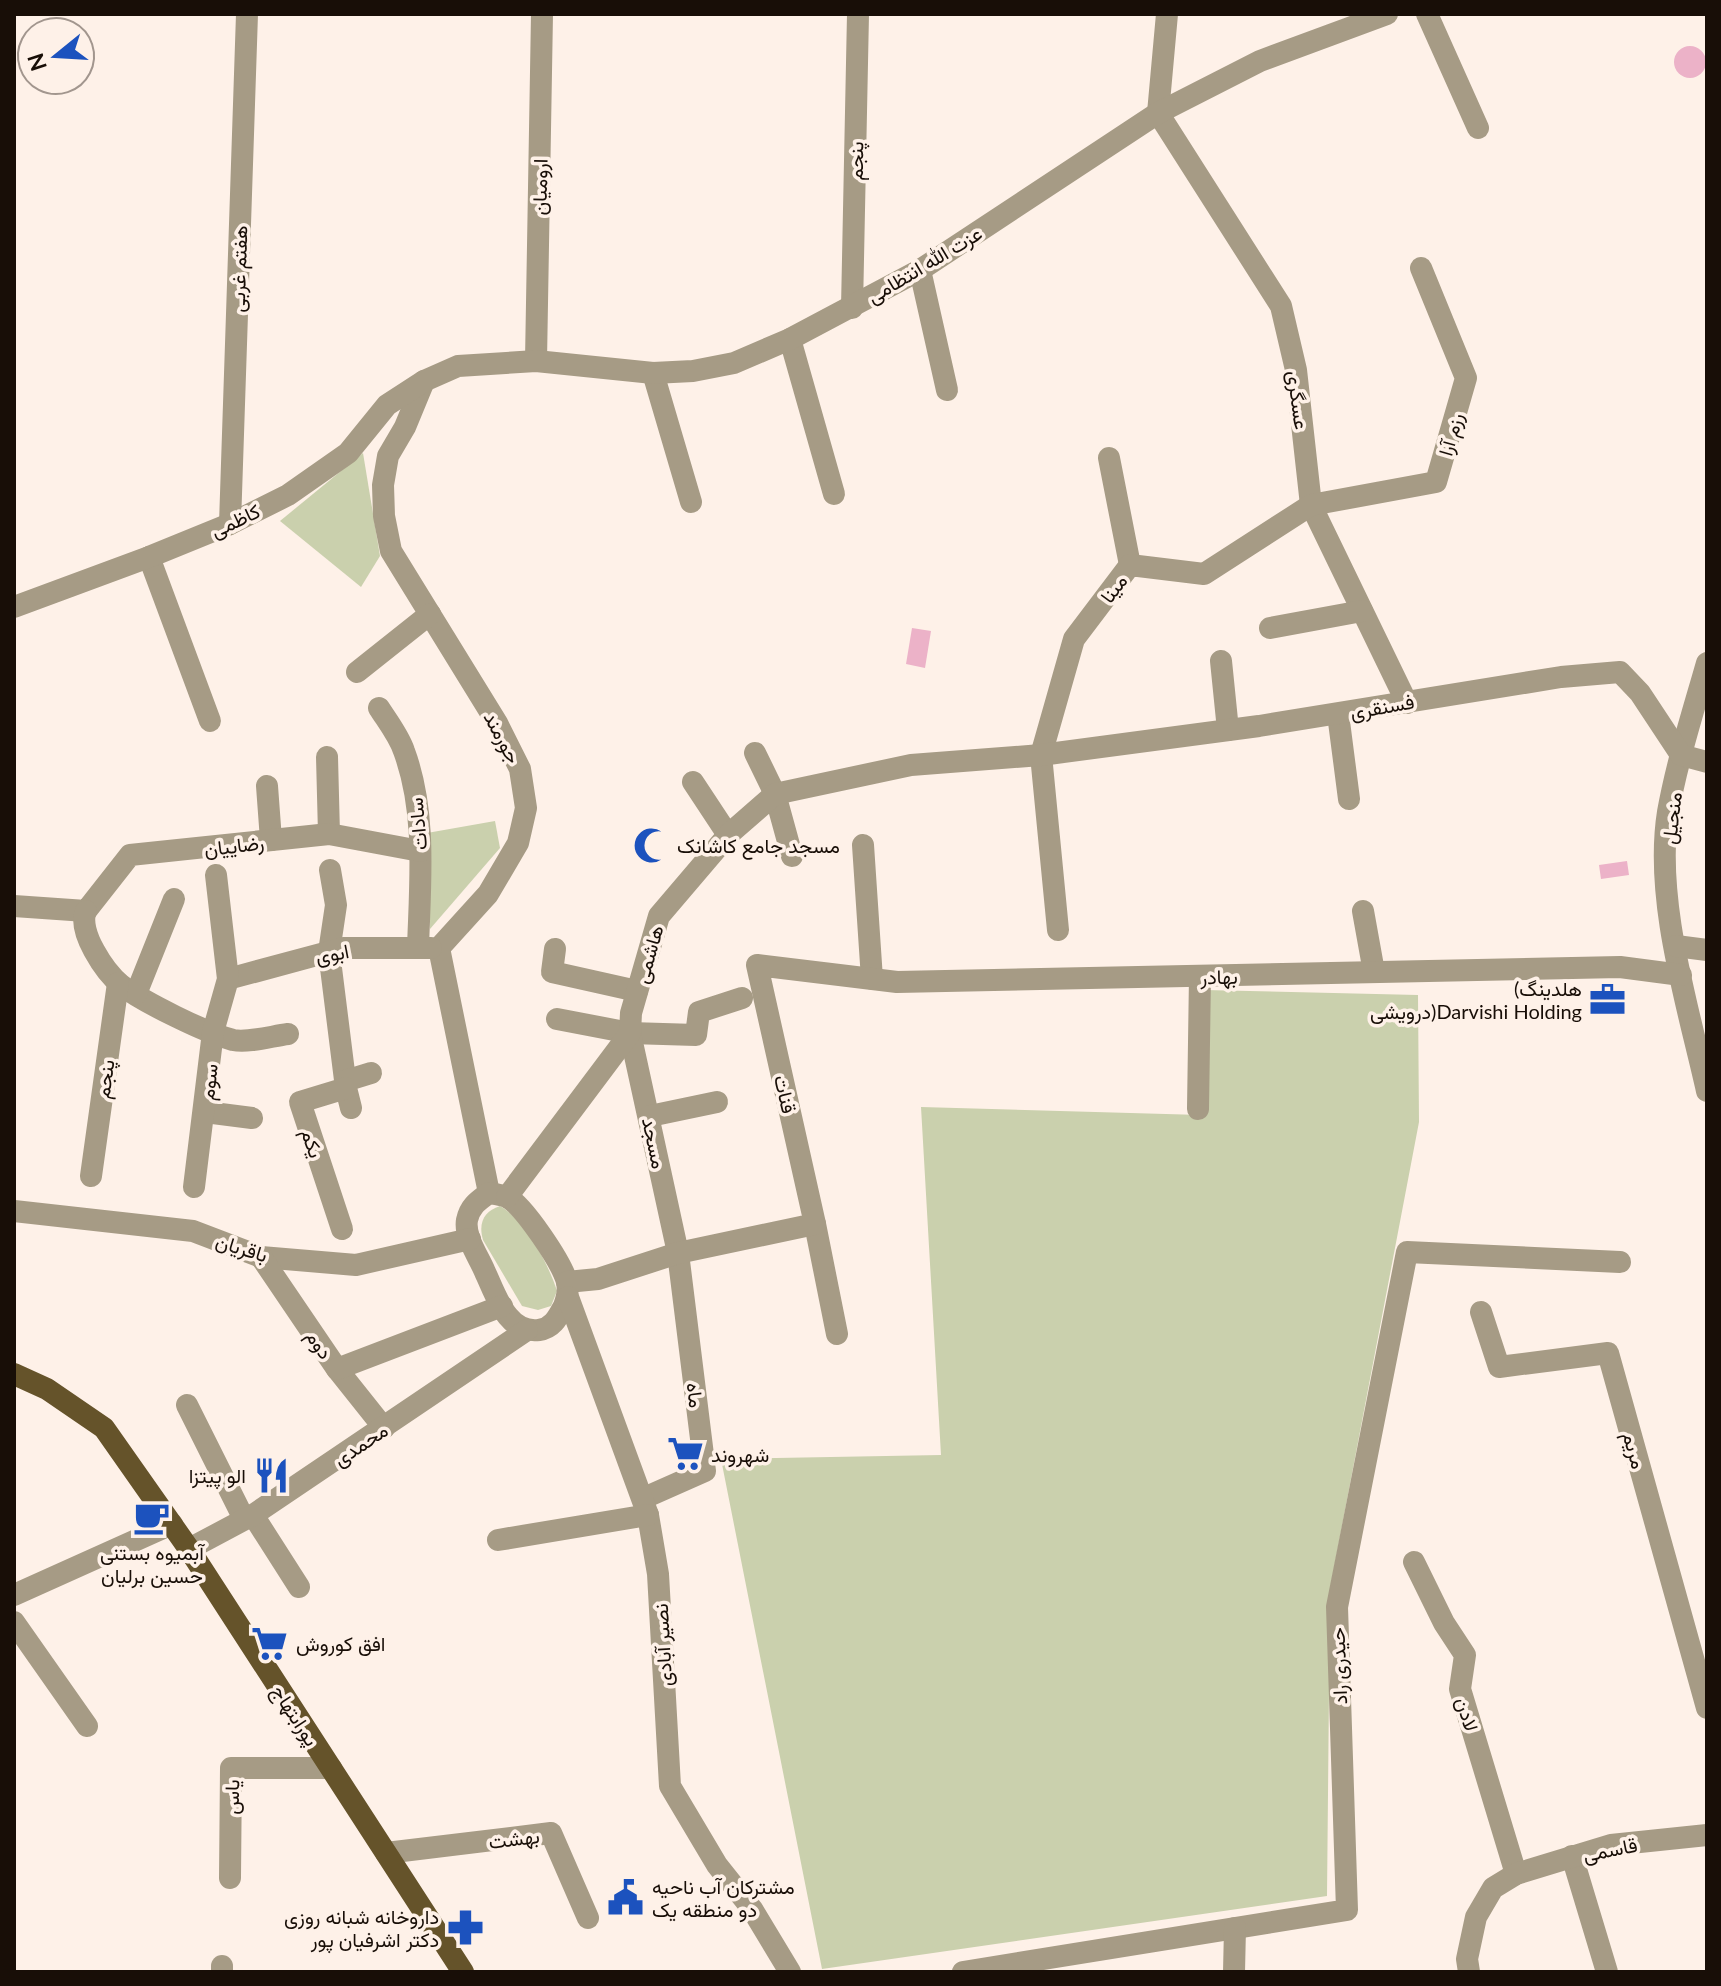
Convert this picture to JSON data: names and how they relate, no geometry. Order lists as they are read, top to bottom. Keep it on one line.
{"streets":{"main road":["پورابتهاج"],"street":["پنجم","ارومیان","عزت الله انتظامی","هفتم غربی","عسگری","رزم آرا","کاظمی","مینا","فسنقری","جورمند","منجیل","سادات","رضاییان","ابوی","هاشمی","بهادر","سوم","قنات","یکم","مسجد","باقریان","دوم","ماه","محمدی","مریم","نصیر آبادی","حیدری راد","لادن","یاس","بهشت","قاسمی"]},"crossings":[["پنجم","عزت الله انتظامی"],["ارومیان","عزت الله انتظامی"],["عزت الله انتظامی","عسگری"],["عزت الله انتظامی","کاظمی"],["عزت الله انتظامی","جورمند"],["هفتم غربی","کاظمی"],["عسگری","رزم آرا"],["عسگری","مینا"],["عسگری","فسنقری"],["رزم آرا","مینا"],["کاظمی","جورمند"],["مینا","فسنقری"],["مینا","هاشمی"],["فسنقری","منجیل"],["فسنقری","هاشمی"],["جورمند","سادات"],["جورمند","ابوی"],["منجیل","بهادر"],["سادات","رضاییان"],["سادات","ابوی"],["ابوی","سوم"],["هاشمی","مسجد"],["هاشمی","باقریان"],["هاشمی","نصیر آبادی"],["بهادر","قنات"],["مسجد","ماه"],["باقریان","دوم"],["دوم","محمدی"],["ماه","نصیر آبادی"],["محمدی","نصیر آبادی"],["محمدی","پورابتهاج"],["لادن","قاسمی"],["پورابتهاج","یاس"],["پورابتهاج","بهشت"]],"places":{"mosque":["مسجد جامع کاشانک"],"office":["(هلدینگ درویشی)Darvishi Holding"],"supermarket":["شهروند","افق کوروش"],"restaurant":["الو پیتزا"],"cafe":["آبمیوه بستنی حسین برلیان"],"public building":["مشترکان آب ناحیه دو منطقه یک"],"pharmacy":["داروخانه شبانه روزی دکتر اشرفیان پور"]},"north":"left"}
